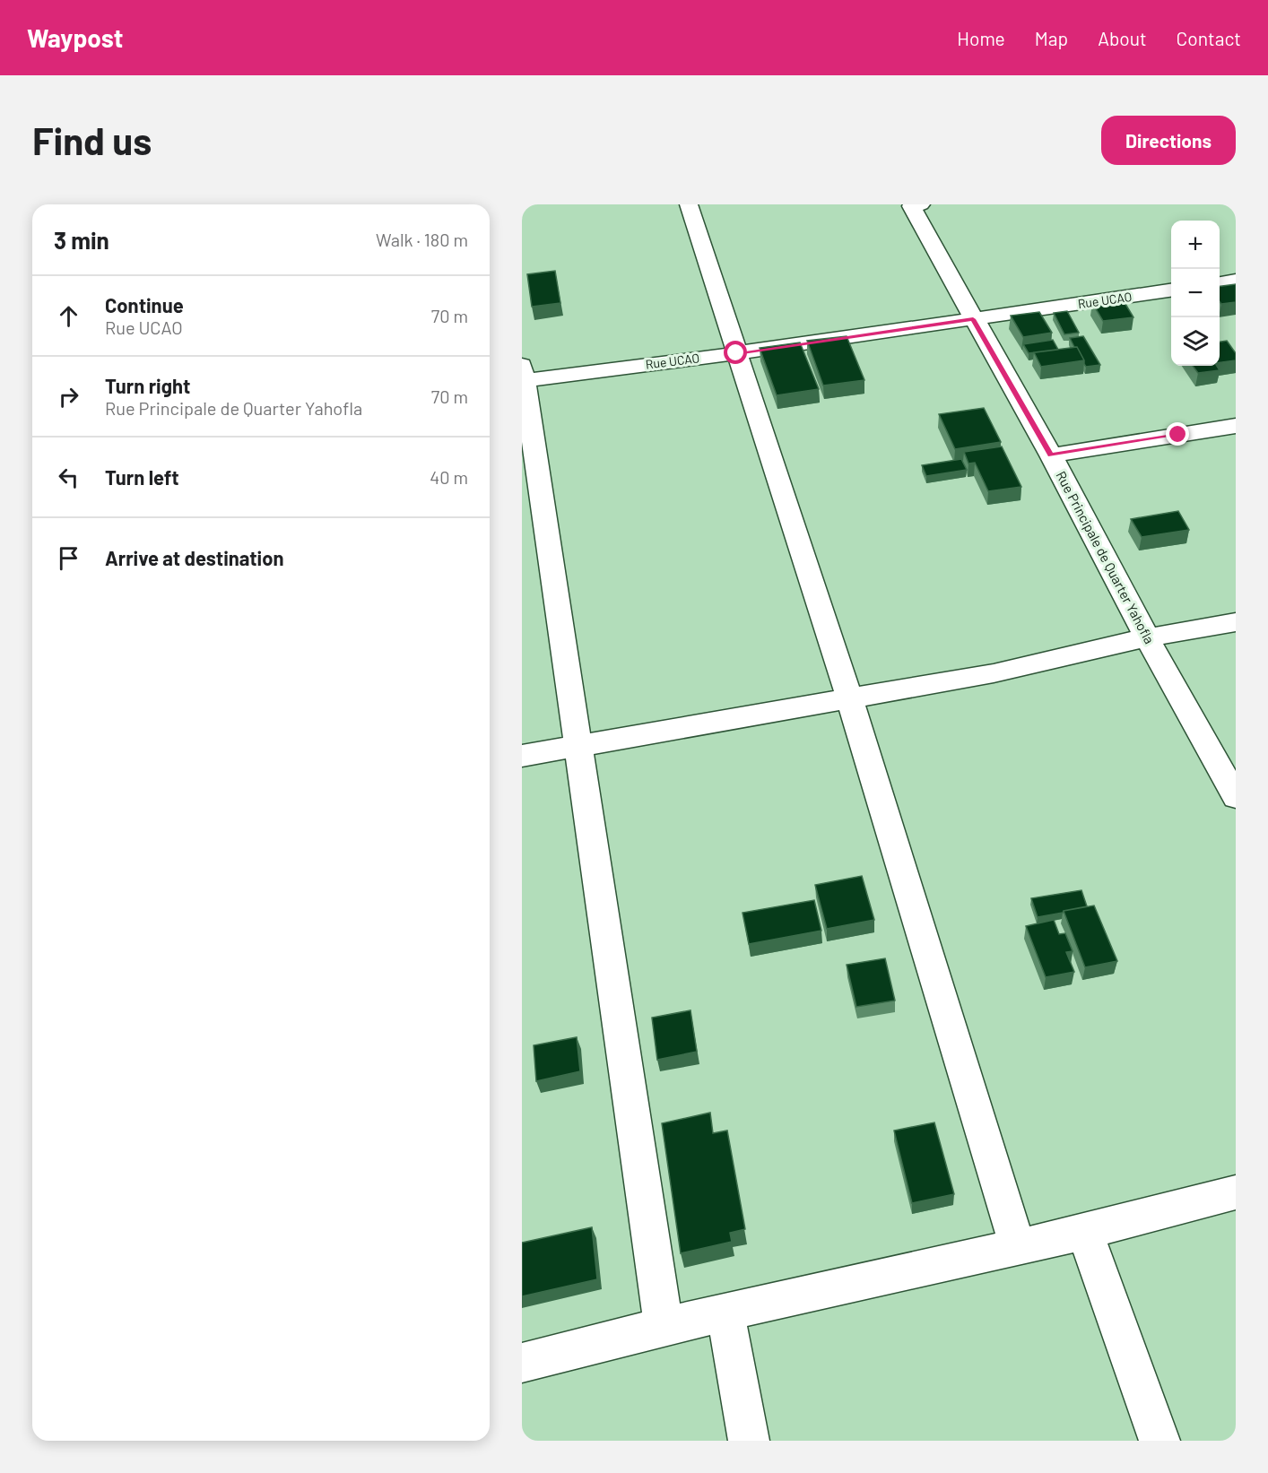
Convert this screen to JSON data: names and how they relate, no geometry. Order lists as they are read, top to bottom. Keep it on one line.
{"streets":{"street":["Rue UCAO","Rue Principale de Quarter Yahofla"]},"crossings":[["Rue UCAO","Rue Principale de Quarter Yahofla"]],"page":{"header":"Waypost","nav":["Home","Map","About","Contact"],"buttons":"Directions","title":"Find us","heading":["3 min","Walk · 180 m"],"map_buttons":["+","−"],"list":[["Continue","Rue UCAO","70 m"],["Turn right","Rue Principale de Quarter Yahofla","70 m"],["Turn left","40 m"],"Arrive at destination"]}}
